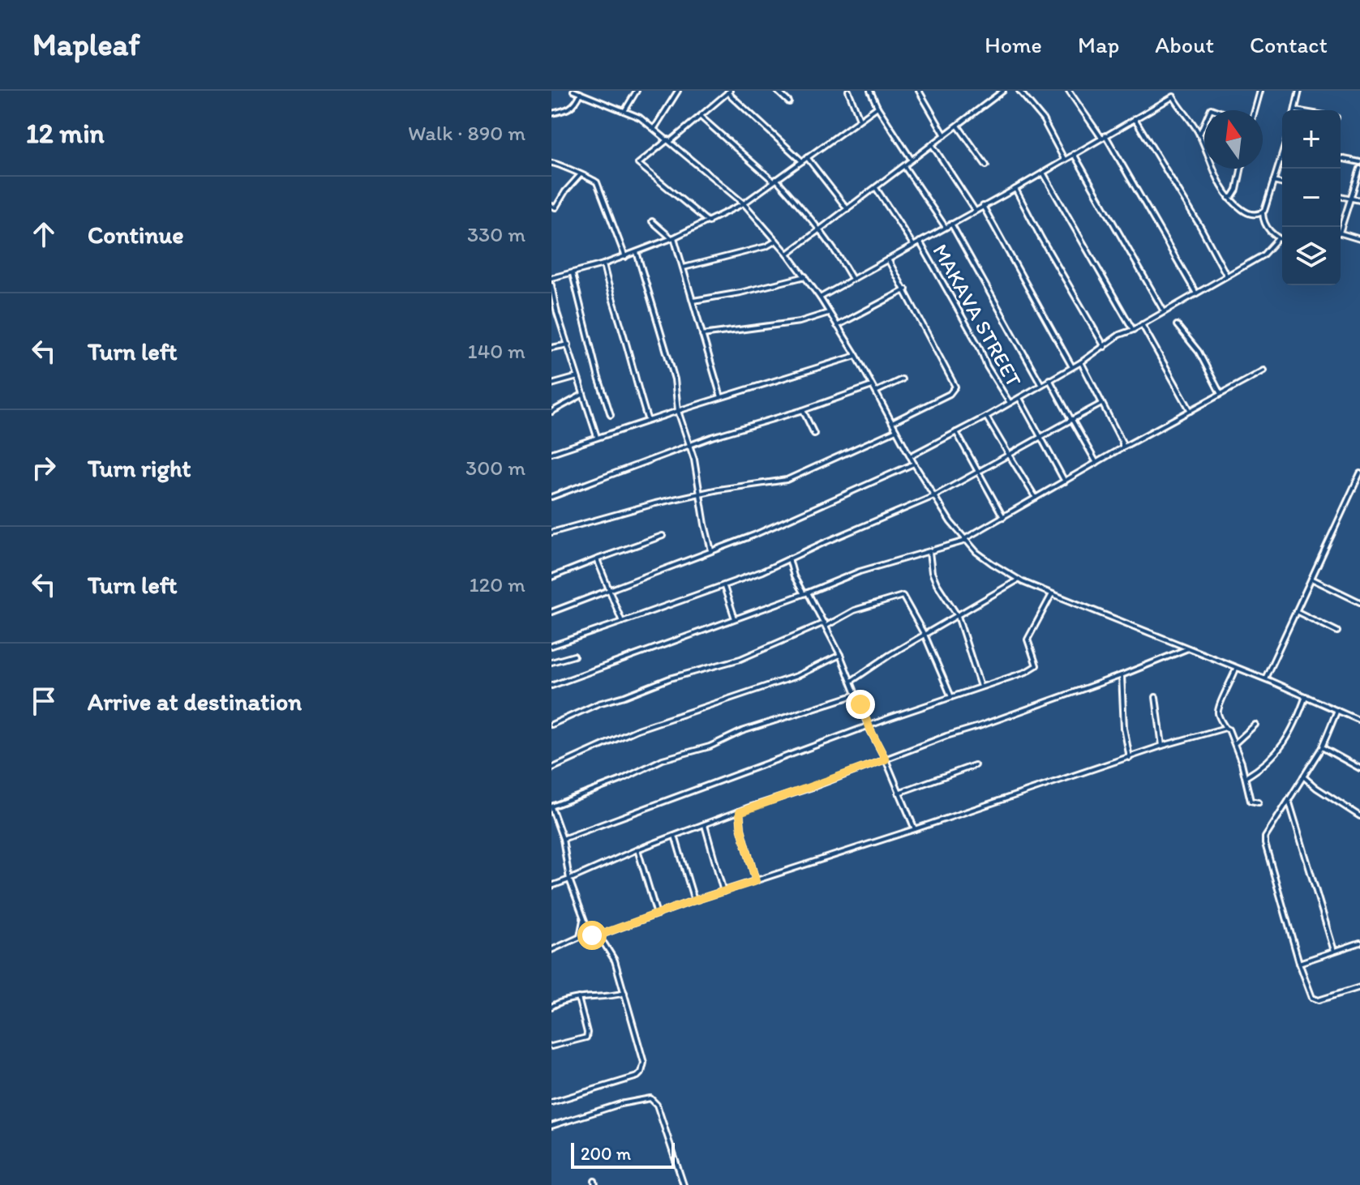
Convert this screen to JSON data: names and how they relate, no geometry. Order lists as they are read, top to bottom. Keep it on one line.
{"streets":{"street":["MAKAVA STREET"]},"scale_bar":"200 m","north":"top","page":{"header":"Mapleaf","nav":["Home","Map","About","Contact"],"heading":["12 min","Walk · 890 m"],"map_buttons":["+","−"],"list":[["Continue","330 m"],["Turn left","140 m"],["Turn right","300 m"],["Turn left","120 m"],"Arrive at destination"],"scale":"200 m"}}
